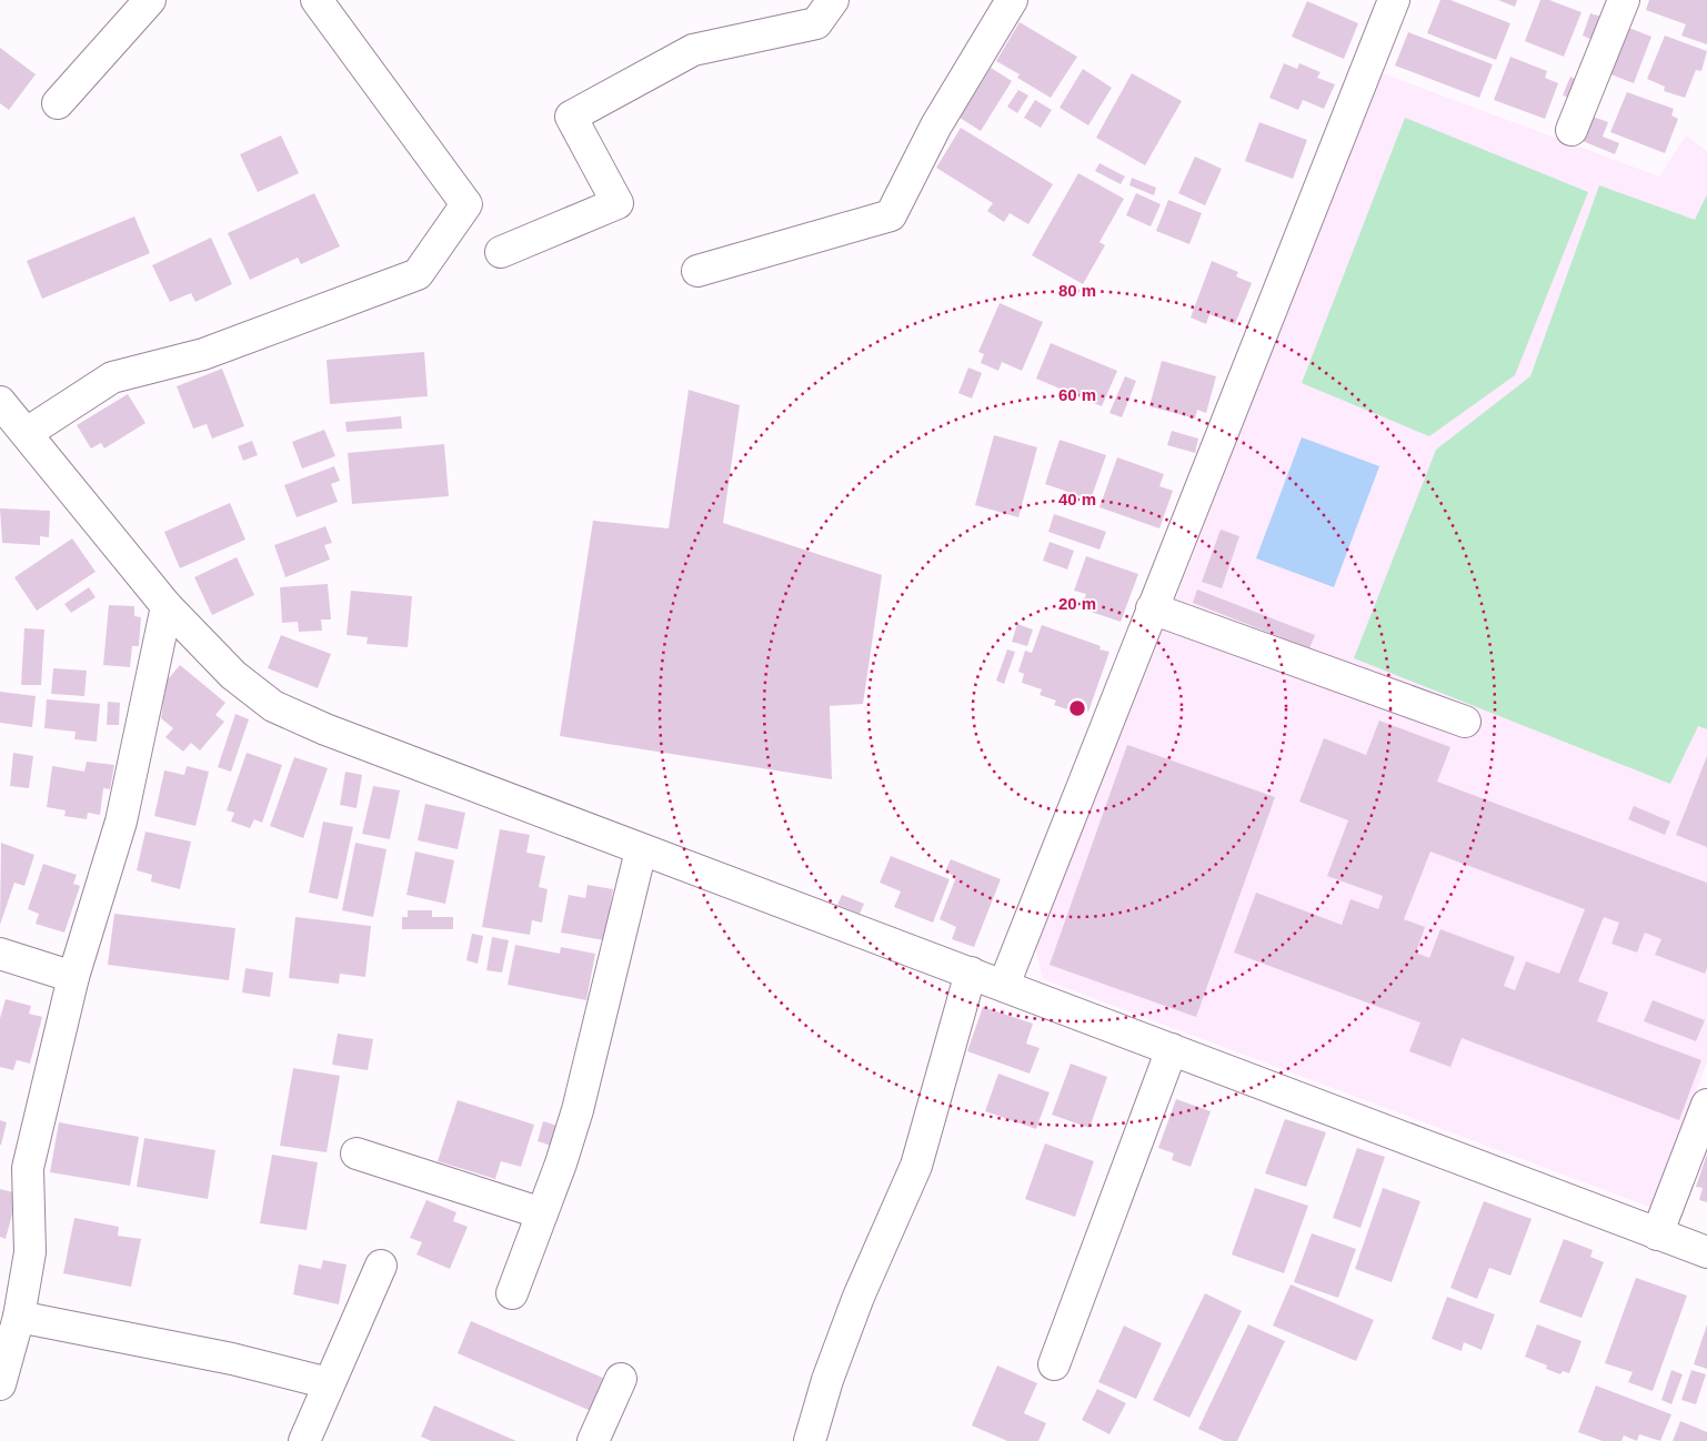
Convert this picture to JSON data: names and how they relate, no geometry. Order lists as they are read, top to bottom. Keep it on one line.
{"rings":["80 m","60 m","40 m","20 m"]}
